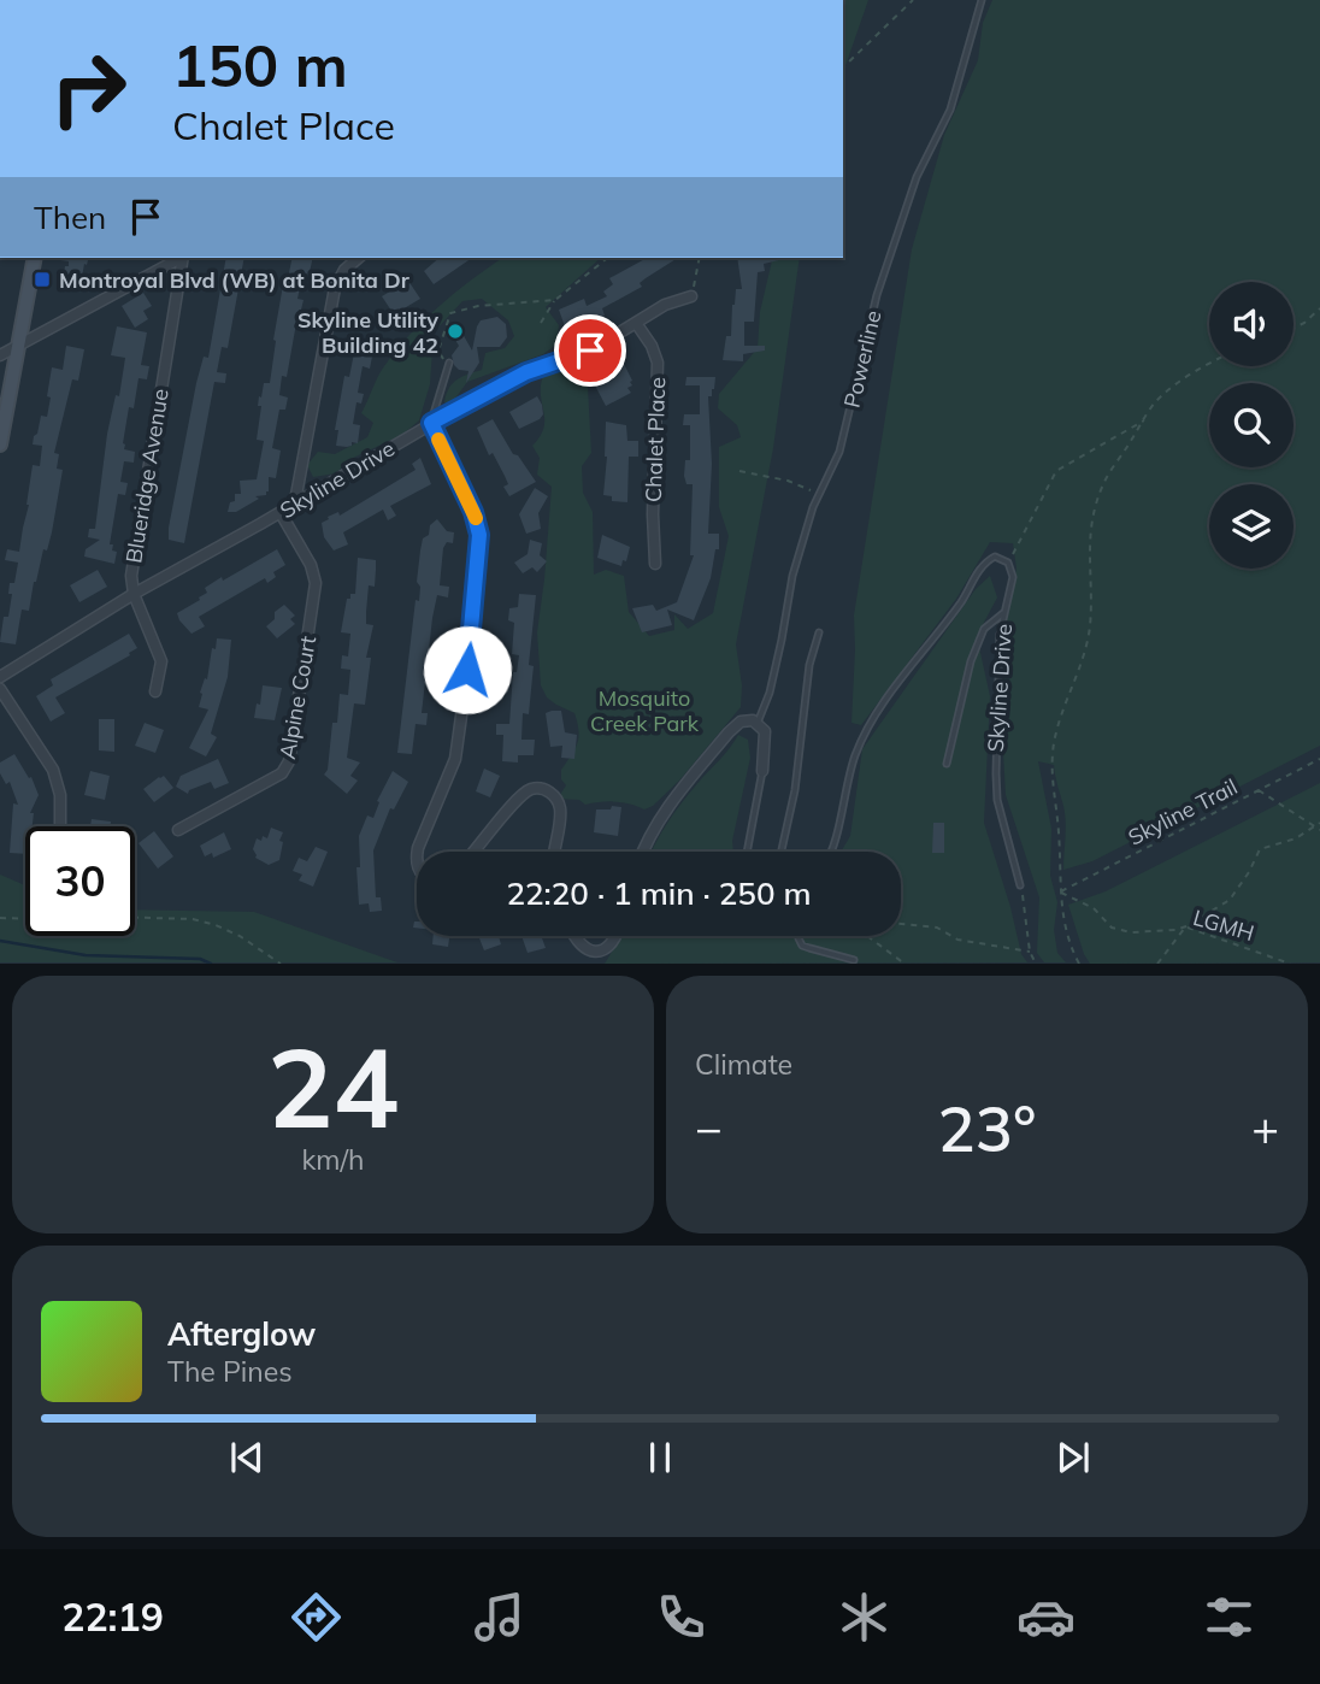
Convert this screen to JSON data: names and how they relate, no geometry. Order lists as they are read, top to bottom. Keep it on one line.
{"streets":{"street":["Chalet Place","Blueridge Avenue","Skyline Drive","Alpine Court"],"lane":["Powerline"],"path":["Skyline Trail","LGMH"]},"crossings":[["Blueridge Avenue","Skyline Drive"],["Skyline Drive","Alpine Court"],["Skyline Trail","LGMH"]],"parks":["Mosquito Creek Park"],"places":{"transit":["Montroyal Blvd (WB) at Bonita Dr"],"other":["Skyline Utility Building 42"]},"page":{"turn":["150 m","Chalet Place"],"then":"Then","limit":"30","trip":"22:20 · 1 min · 250 m","tile":[["24","km/h"],"Climate"],"heat":["−","23°","+"],"song":["Afterglow","The Pines"],"tabs":"22:19"}}
